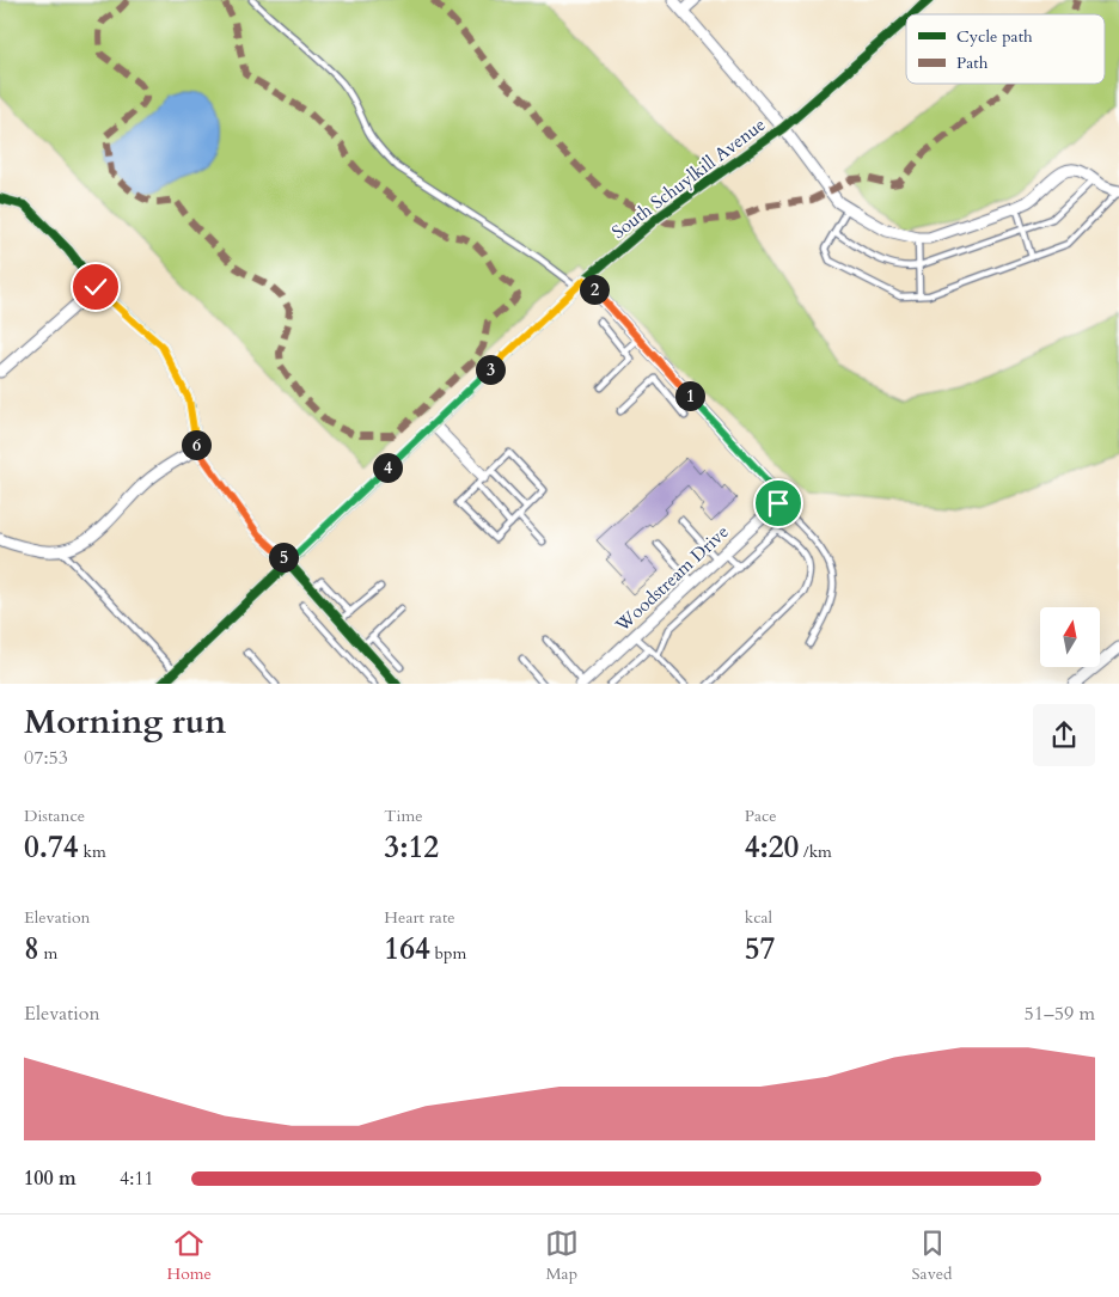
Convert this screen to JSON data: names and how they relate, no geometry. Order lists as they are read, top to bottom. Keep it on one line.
{"streets":{"street":["South Schuylkill Avenue","Woodstream Drive"]},"legend":["Cycle path","Path"],"north":"top","page":{"pins":["2","3","1","6","4","5"],"heading":["Morning run","07:53"],"stats":[["Distance","0.74 km"],["Time","3:12"],["Pace","4:20 /km"],["Elevation","8 m"],["Heart rate","164 bpm"],["kcal","57"]],"chart":["Elevation","51–59 m"],"list":[{"name":"100 m","note":"4:11"}],"tabs":["Home","Map","Saved"]}}
